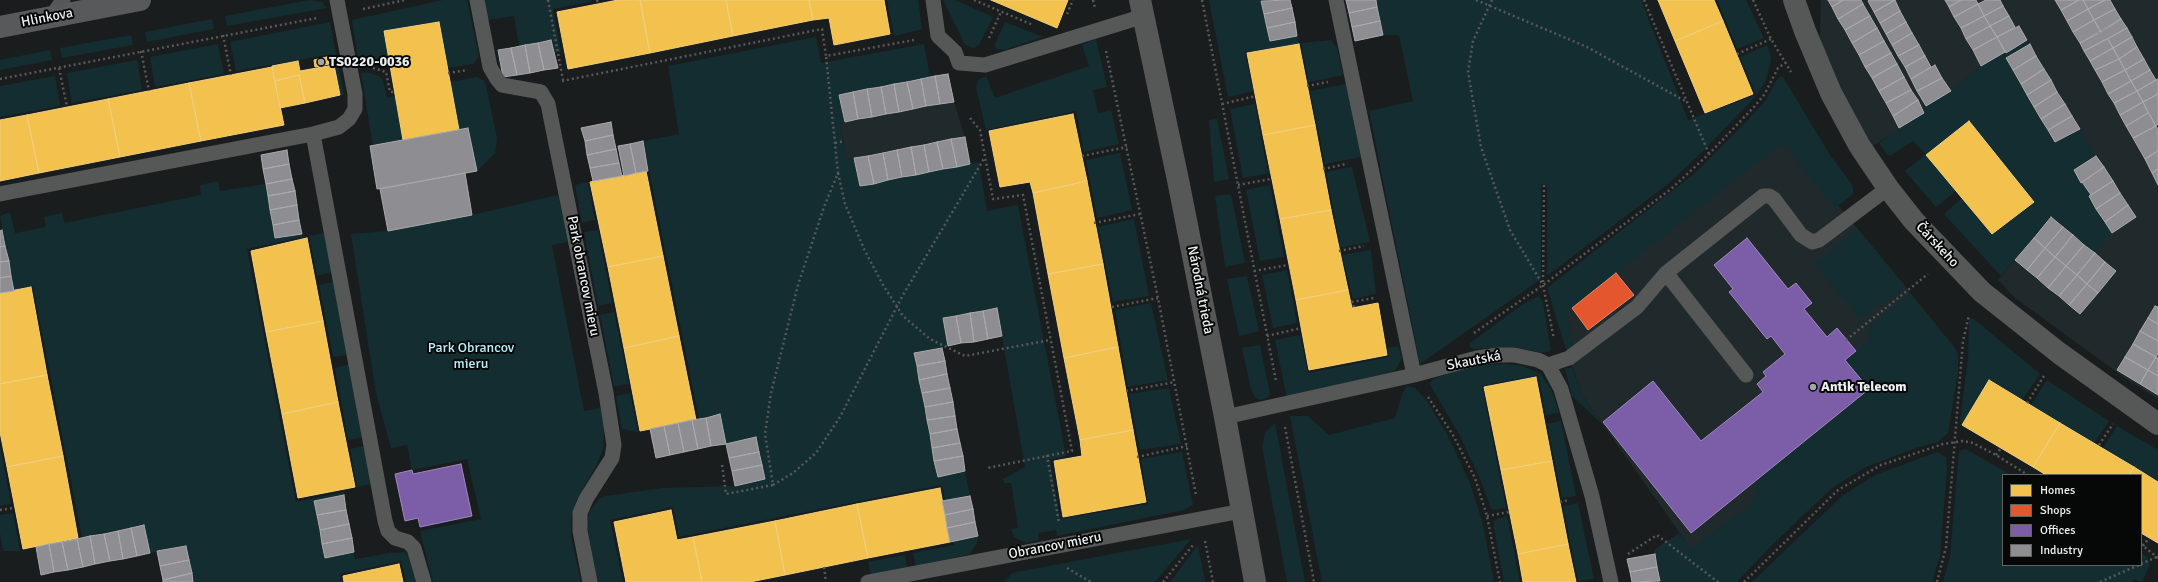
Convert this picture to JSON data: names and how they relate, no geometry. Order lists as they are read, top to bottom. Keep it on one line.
{"streets":{"main road":["Hlinkova"],"street":["Čárskeho","Národná trieda"],"lane":["Park obrancov mieru","Skautská","Obrancov mieru"]},"crossings":[["Národná trieda","Skautská"],["Národná trieda","Obrancov mieru"]],"parks":["Park Obrancov mieru"],"places":["TS0220-0036","Antik Telecom"],"legend":["Homes","Shops","Offices","Industry"]}
